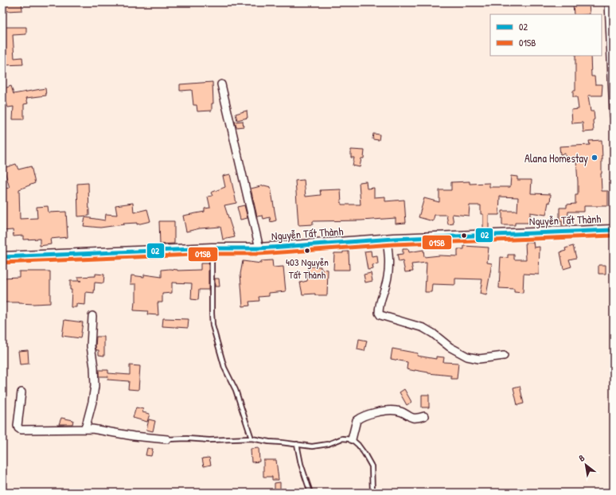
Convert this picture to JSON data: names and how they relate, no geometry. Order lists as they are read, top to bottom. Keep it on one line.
{"streets":{"main road":["Nguyễn Tất Thành"]},"places":["Alana Homestay","403 Nguyễn Tất Thành"],"lines":["transit line 02","transit line 01SB"],"legend":["02","01SB"],"north":"top left"}
